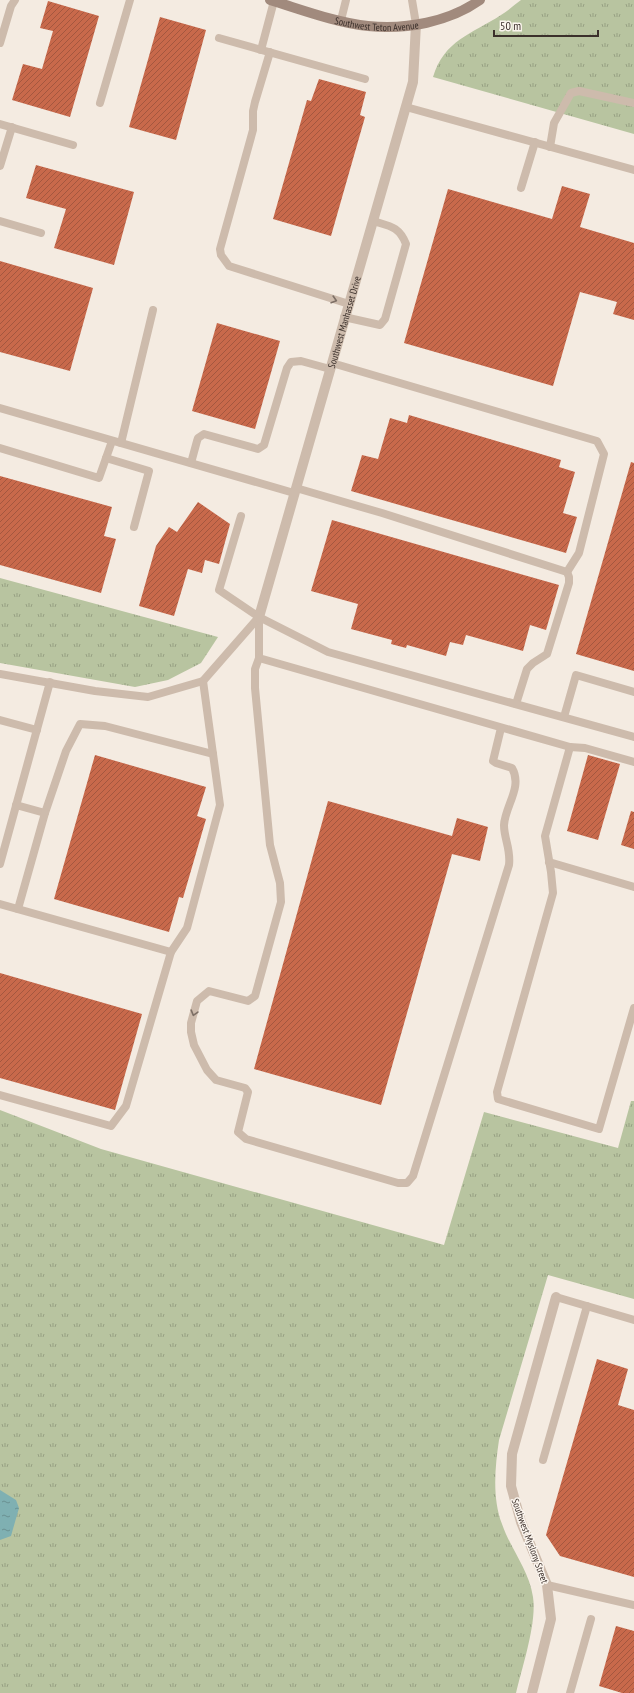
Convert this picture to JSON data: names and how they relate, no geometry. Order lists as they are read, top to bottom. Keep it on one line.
{"streets":{"street":["Southwest Teton Avenue","Southwest Manhasset Drive","Southwest Myslony Street"]},"crossings":[["Southwest Teton Avenue","Southwest Manhasset Drive"]],"scale_bar":"50 m"}
